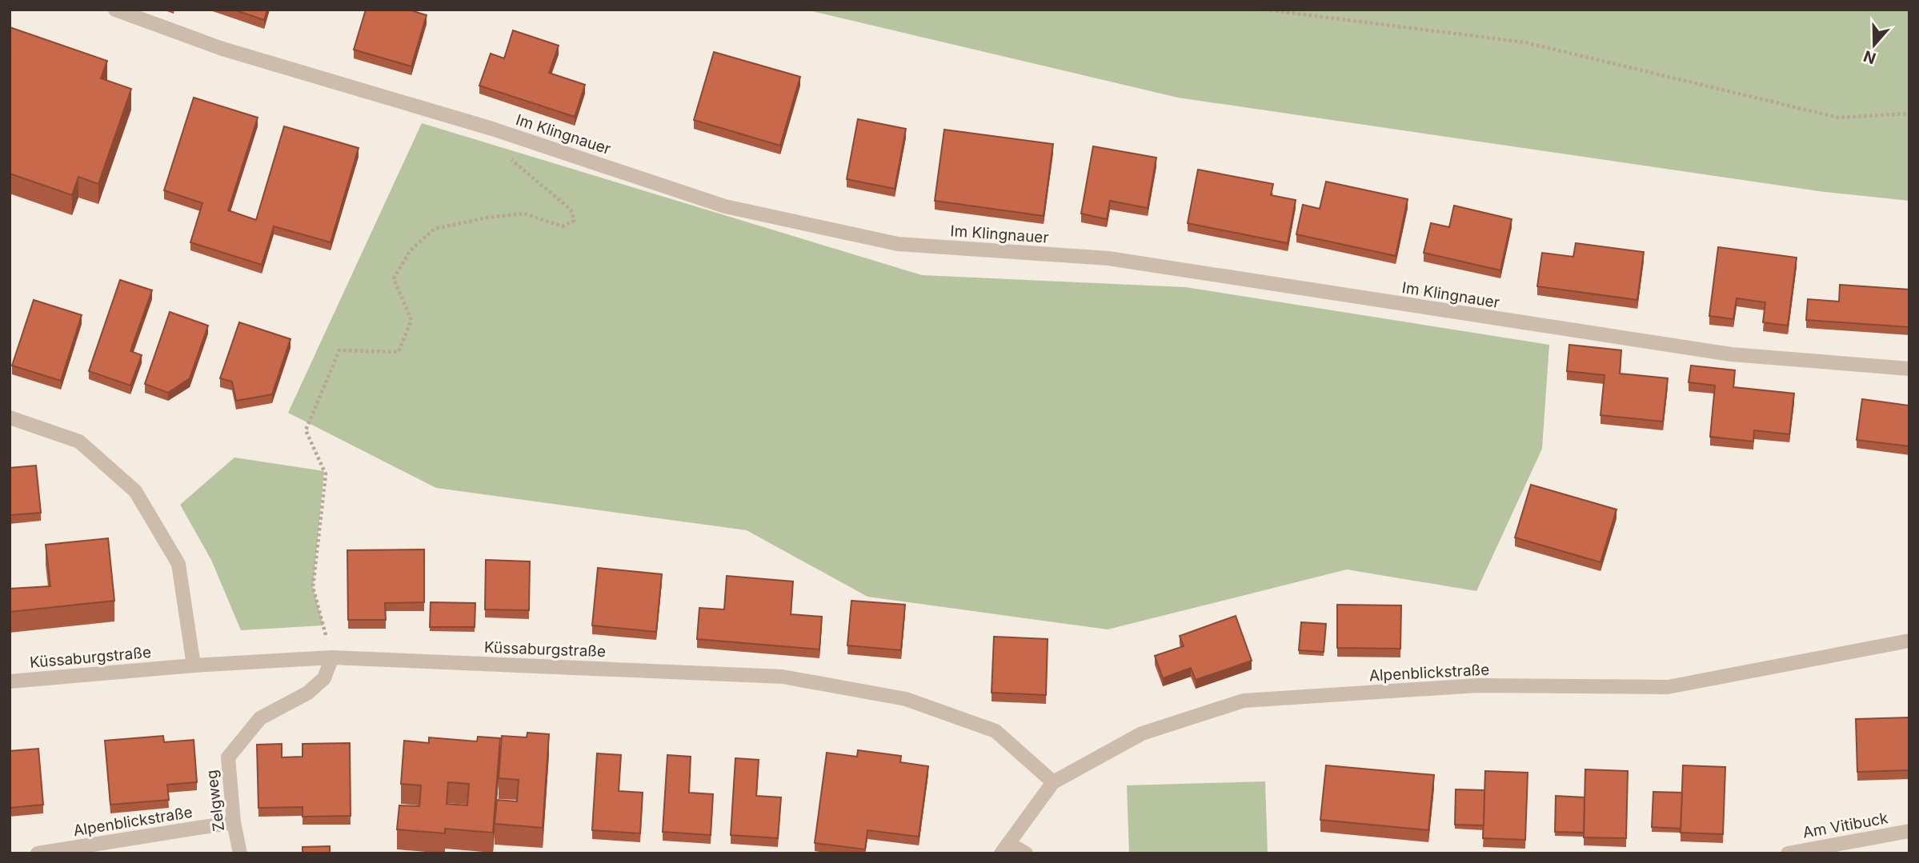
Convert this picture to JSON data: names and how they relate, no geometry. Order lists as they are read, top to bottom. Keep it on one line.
{"streets":{"street":["Im Klingnauer","Küssaburgstraße","Alpenblickstraße","Zelgweg","Am Vitibuck"]},"crossings":[["Küssaburgstraße","Alpenblickstraße"],["Küssaburgstraße","Zelgweg"],["Alpenblickstraße","Zelgweg"]],"north":"bottom"}
